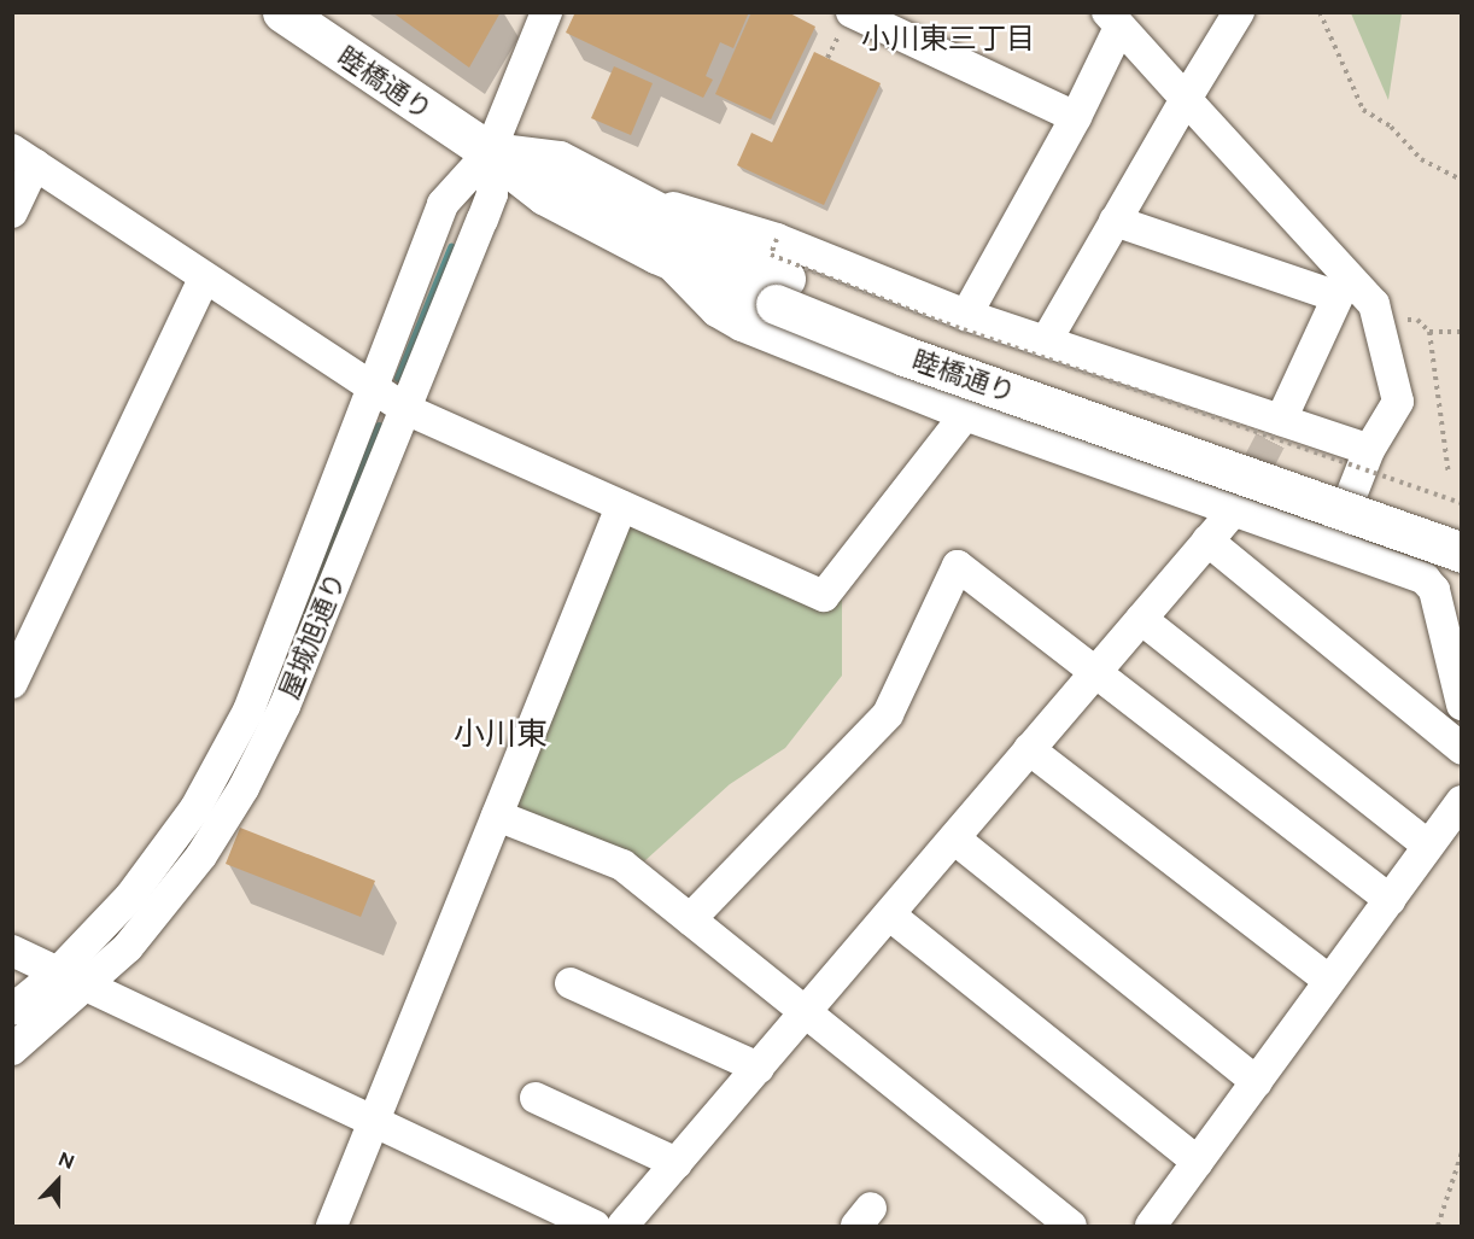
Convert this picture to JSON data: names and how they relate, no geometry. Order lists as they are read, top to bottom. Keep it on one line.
{"streets":{"main road":["睦橋通り"],"street":["屋城旭通り"]},"crossings":[["睦橋通り","屋城旭通り"]],"districts":["小川東三丁目","小川東"],"north":"top"}
